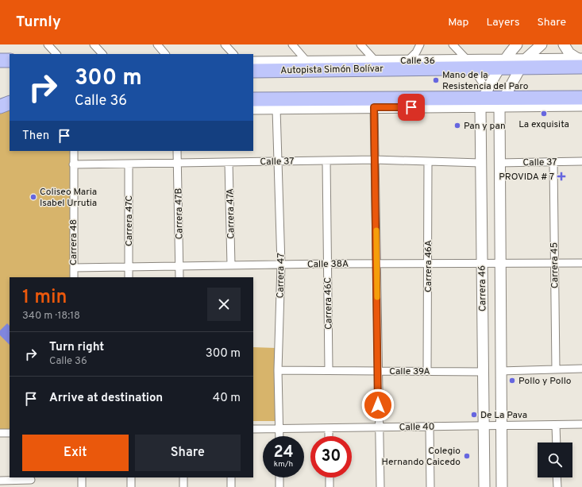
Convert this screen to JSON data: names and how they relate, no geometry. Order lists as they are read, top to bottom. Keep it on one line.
{"streets":{"highway":["Autopista Simón Bolívar"],"main road":["Calle 36","Carrera 46"],"street":["Calle 37","Carrera 47B","Carrera 47A","Carrera 47C","Carrera 48","Calle 38A","Carrera 45","Carrera 46A","Carrera 47","Carrera 46C","Calle 39A","Calle 40"]},"crossings":[["Calle 36","Autopista Simón Bolívar"],["Autopista Simón Bolívar","Carrera 46"],["Calle 37","Carrera 47B"],["Calle 37","Carrera 47A"],["Calle 37","Carrera 47C"],["Calle 37","Carrera 48"],["Calle 37","Carrera 45"],["Calle 37","Carrera 46A"],["Calle 37","Carrera 47"],["Calle 37","Carrera 46"],["Calle 37","Carrera 46C"],["Carrera 47B","Calle 38A"],["Carrera 47A","Calle 38A"],["Carrera 47C","Calle 38A"],["Carrera 48","Calle 38A"],["Calle 38A","Carrera 45"],["Calle 38A","Carrera 46A"],["Calle 38A","Carrera 47"],["Calle 38A","Carrera 46"],["Calle 38A","Carrera 46C"],["Carrera 46A","Calle 39A"],["Carrera 47","Calle 39A"],["Carrera 47","Calle 40"],["Carrera 46","Calle 39A"],["Carrera 46","Calle 40"],["Carrera 46C","Calle 39A"]],"places":{"other":["Mano de la Resistencia del Paro","La exquisita","Pan y pan","Coliseo Maria Isabel Urrutia","Pollo y Pollo","De La Pava","Colegio Hernando Caicedo"],"health":["PROVIDA # 7"]},"page":{"header":"Turnly","nav":["Map","Layers","Share"],"turn":["300 m","Calle 36"],"then":"Then","heading":["1 min","340 m · 18:18"],"list":[{"name":"Turn right","note":"Calle 36","value":"300 m"},{"name":"Arrive at destination","value":"40 m"}],"buttons":["Exit","Share"],"speed":"24 km/h","limit":"30"}}
